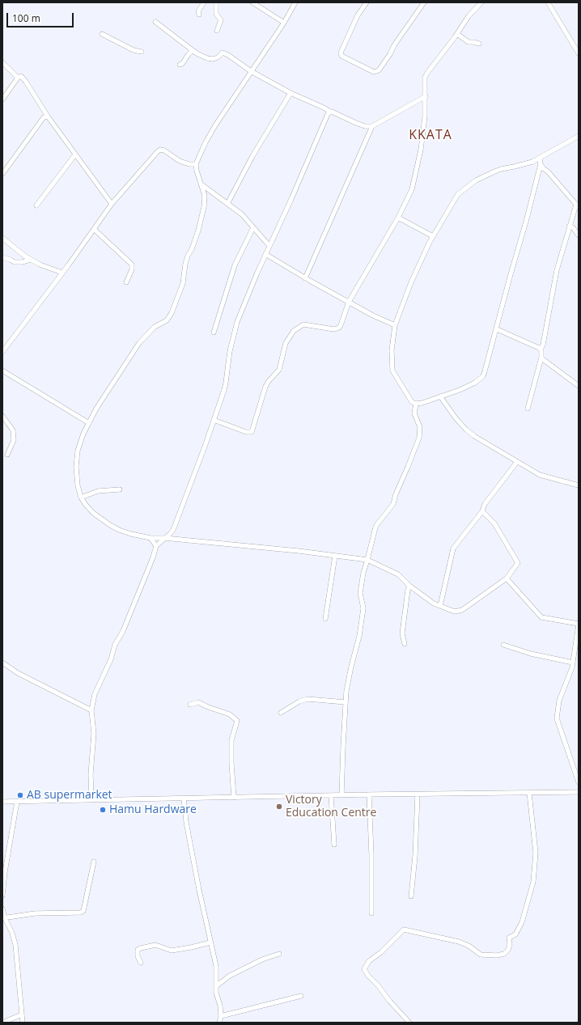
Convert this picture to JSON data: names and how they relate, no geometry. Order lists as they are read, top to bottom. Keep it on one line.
{"districts":["KKATA"],"places":["AB supermarket","Victory Education Centre","Hamu Hardware"],"scale_bar":"100 m"}
